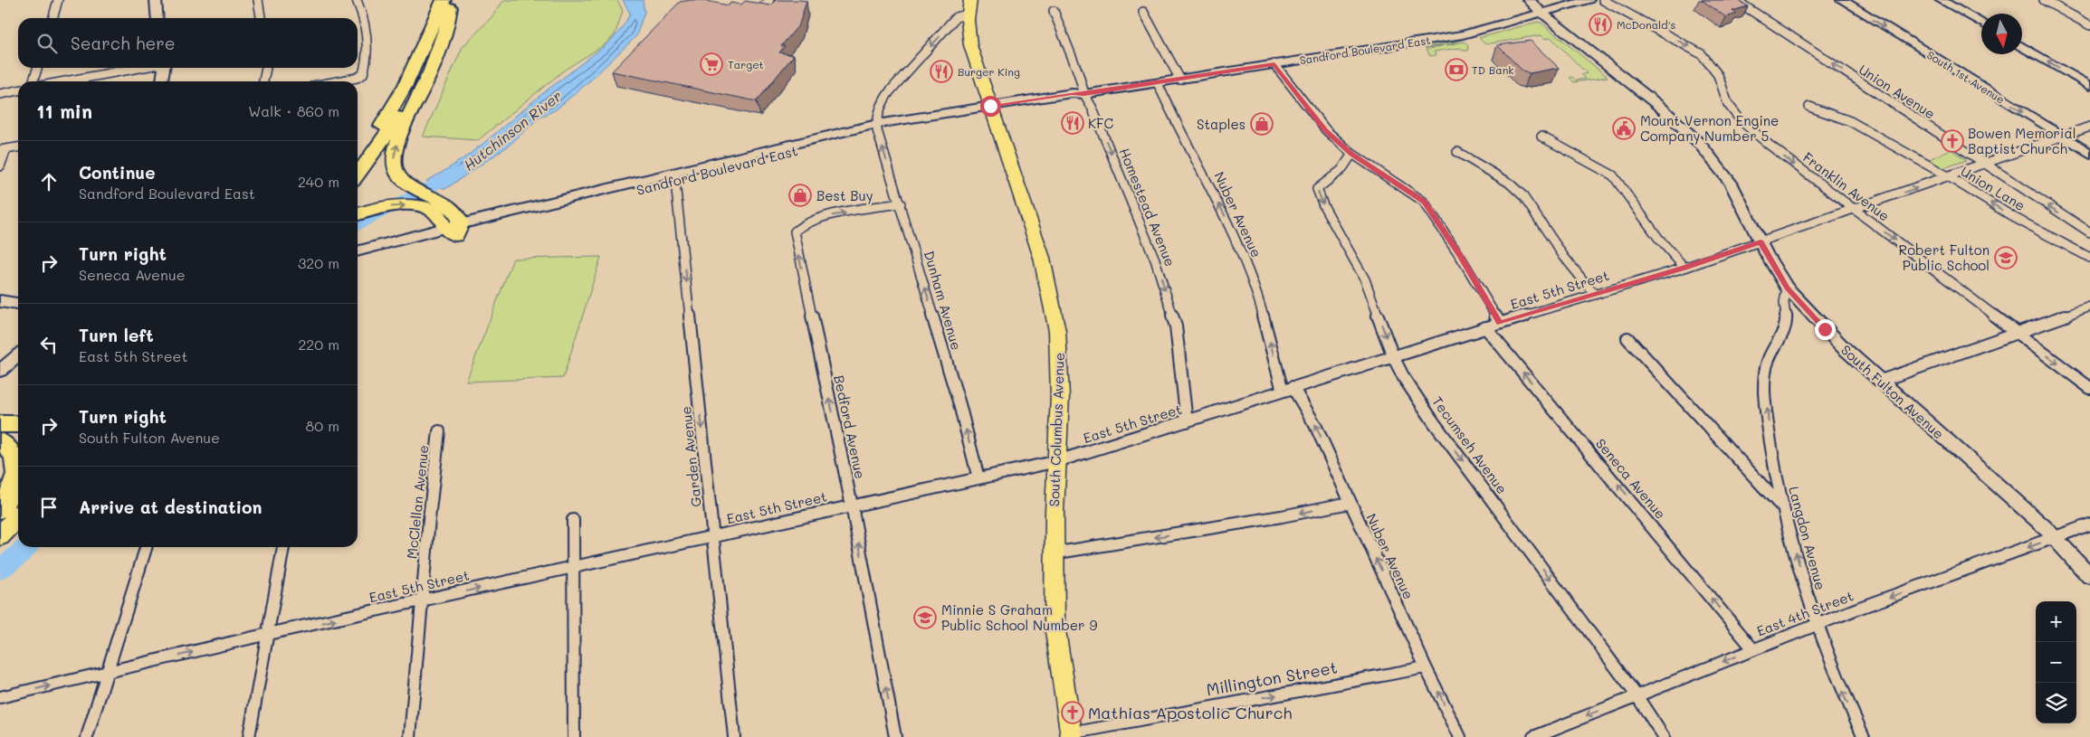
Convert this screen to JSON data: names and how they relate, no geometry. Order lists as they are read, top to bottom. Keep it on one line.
{"streets":{"main road":["South Columbus Avenue"],"street":["Sandford Boulevard East","South 1st Avenue","Union Avenue","Franklin Avenue","Union Lane","Homestead Avenue","Nuber Avenue","East 5th Street","Dunham Avenue","South Fulton Avenue","Bedford Avenue","Tecumseh Avenue","Garden Avenue","Seneca Avenue","McClellan Avenue","Langdon Avenue","East 4th Street","Millington Street"]},"crossings":[["Sandford Boulevard East","Homestead Avenue"],["Sandford Boulevard East","Nuber Avenue"],["Sandford Boulevard East","Dunham Avenue"],["Sandford Boulevard East","South Fulton Avenue"],["Sandford Boulevard East","South Columbus Avenue"],["Sandford Boulevard East","Garden Avenue"],["South 1st Avenue","East 5th Street"],["Union Avenue","East 5th Street"],["Franklin Avenue","East 5th Street"],["Union Lane","East 5th Street"],["Homestead Avenue","East 5th Street"],["Nuber Avenue","East 5th Street"],["Nuber Avenue","Millington Street"],["East 5th Street","Dunham Avenue"],["East 5th Street","South Fulton Avenue"],["East 5th Street","Bedford Avenue"],["East 5th Street","South Columbus Avenue"],["East 5th Street","Tecumseh Avenue"],["East 5th Street","Garden Avenue"],["East 5th Street","Seneca Avenue"],["East 5th Street","McClellan Avenue"],["Dunham Avenue","Bedford Avenue"],["South Fulton Avenue","Langdon Avenue"],["South Fulton Avenue","East 4th Street"],["South Columbus Avenue","Millington Street"],["Tecumseh Avenue","East 4th Street"],["Seneca Avenue","East 4th Street"],["Langdon Avenue","East 4th Street"]],"one_way":["Union Avenue","Franklin Avenue","Union Lane","Homestead Avenue","Nuber Avenue","Dunham Avenue","Bedford Avenue","Tecumseh Avenue","Garden Avenue","Seneca Avenue","Langdon Avenue","East 4th Street","Millington Street"],"water":["Hutchinson River"],"places":{"restaurant":["McDonald's","Burger King","KFC"],"supermarket":["Target"],"bank":["TD Bank"],"shop":["Staples","Best Buy"],"public building":["Mount Vernon Engine Company Number 5"],"church":["Bowen Memorial Baptist Church","Mathias Apostolic Church"],"school or university":["Robert Fulton Public School","Minnie S Graham Public School Number 9"]},"north":"bottom","page":{"search":"Search here","heading":["11 min","Walk · 860 m"],"list":[["Continue","Sandford Boulevard East","240 m"],["Turn right","Seneca Avenue","320 m"],["Turn left","East 5th Street","220 m"],["Turn right","South Fulton Avenue","80 m"],"Arrive at destination"],"map_buttons":["+","−"]}}
